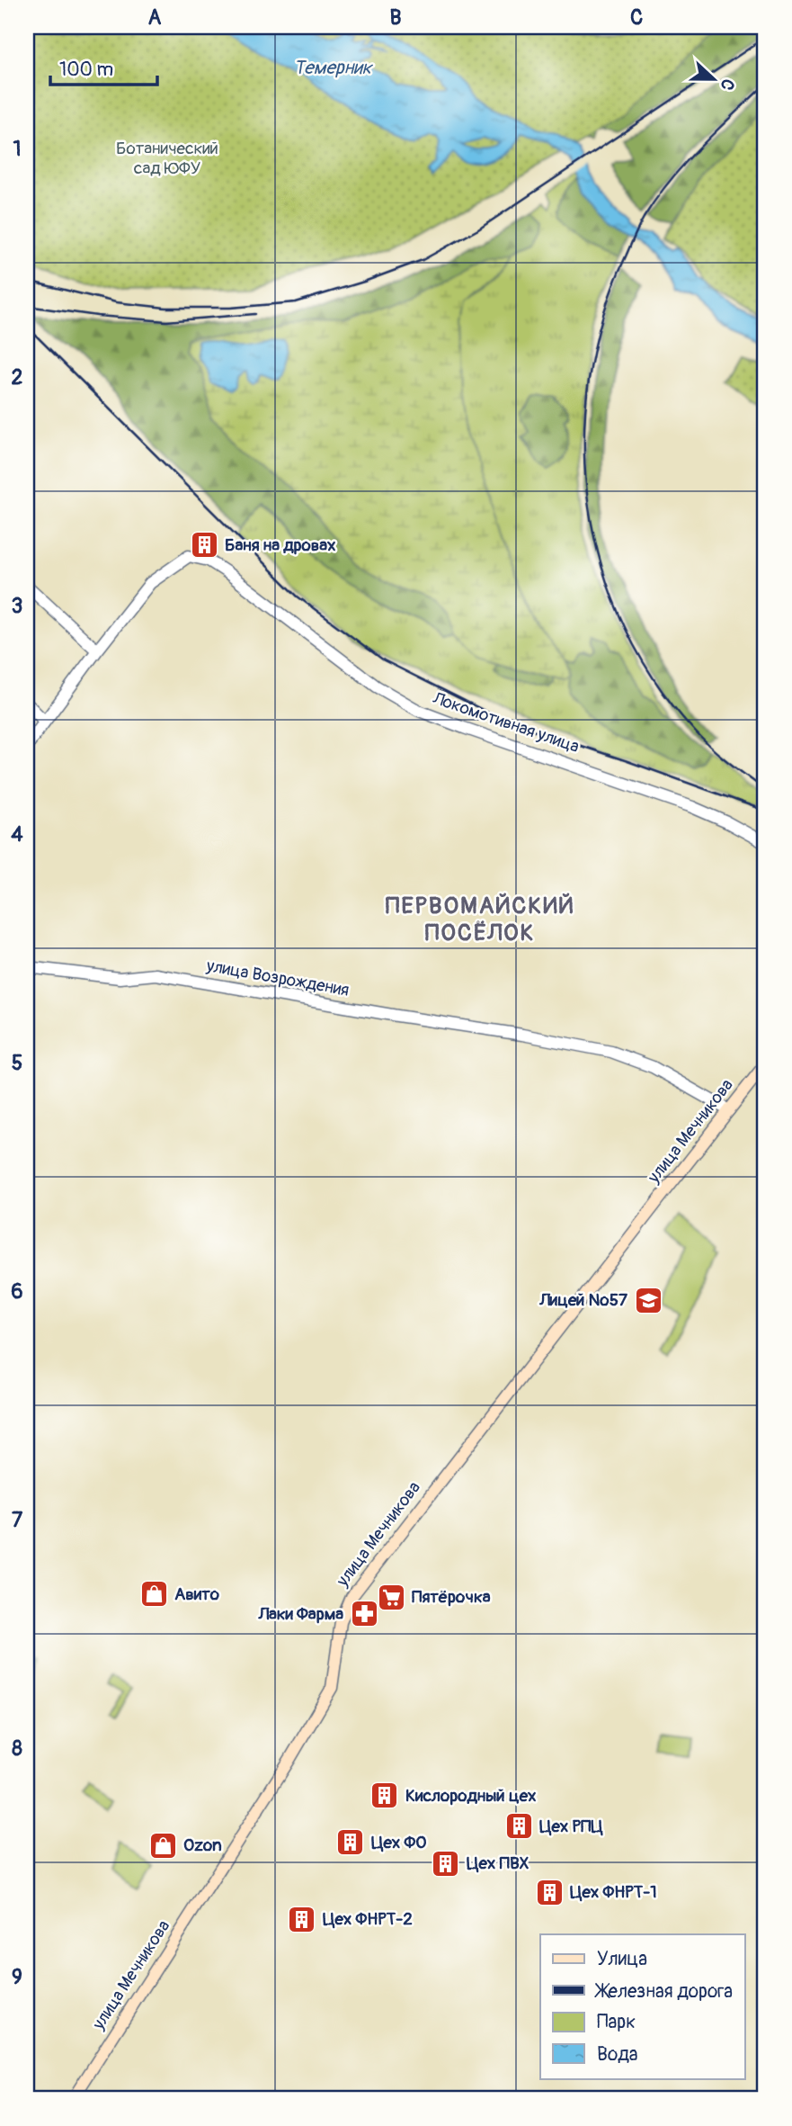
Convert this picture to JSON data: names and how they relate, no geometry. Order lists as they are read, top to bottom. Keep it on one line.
{"streets":{"main road":["улица Мечникова"],"street":["Локомотивная улица","улица Возрождения"]},"crossings":[["улица Возрождения","улица Мечникова"]],"districts":["ПЕРВОМАЙСКИЙ ПОСЁЛОК"],"water":["Темерник"],"parks":["Ботанический сад ЮФУ"],"places":{"building":["Баня на дровах","Кислородный цех","Цех РПЦ","Цех ФО","Цех ПВХ","Цех ФНРТ-1","Цех ФНРТ-2"],"school or university":["Лицей №57"],"shop":["Авито","Ozon"],"supermarket":["Пятёрочка"],"pharmacy":["Лаки Фарма"]},"legend":["Улица","Железная дорога","Парк","Вода"],"scale_bar":"100 m","north":"right","grid":{"columns":["A","B","C"],"rows":["1","2","3","4","5","6","7","8","9"]}}
